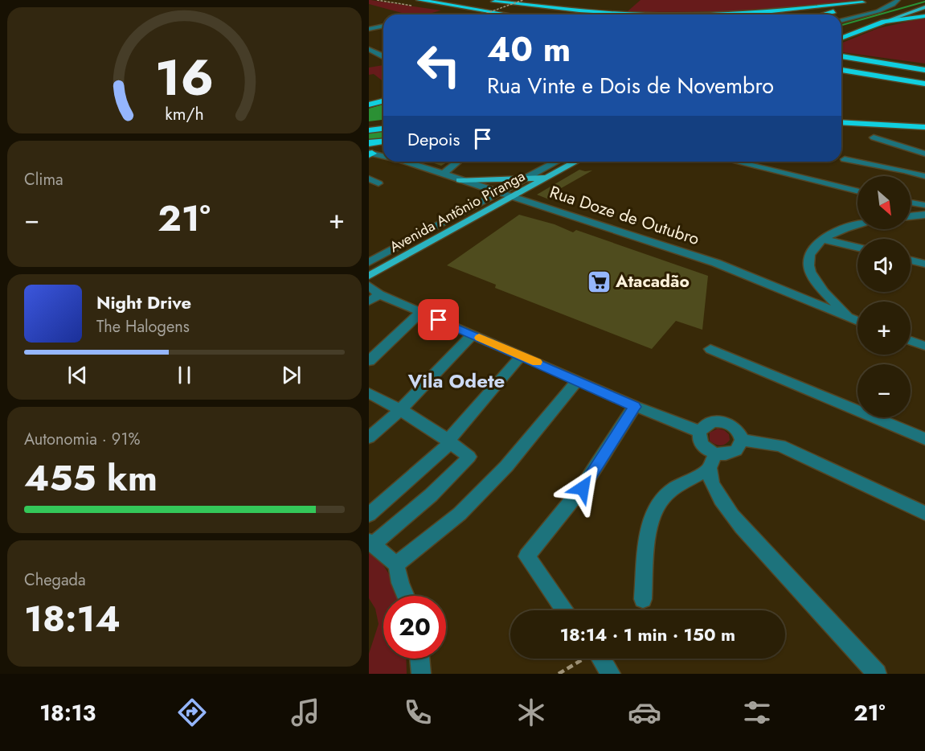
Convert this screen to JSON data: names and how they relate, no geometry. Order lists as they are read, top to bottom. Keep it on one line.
{"streets":{"main road":["Avenida Antônio Piranga"],"street":["Rua Doze de Outubro"]},"crossings":[["Avenida Antônio Piranga","Rua Doze de Outubro"]],"districts":["Vila Odete"],"places":{"supermarket":["Atacadão"]},"north":"bottom right","page":{"turn":["40 m","Rua Vinte e Dois de Novembro"],"then":"Depois","tile":["Clima",["Autonomia · 91%","455 km"],["Chegada","18:14"]],"map_buttons":["+","−"],"heat":["−","21°","+"],"song":["Night Drive","The Halogens"],"limit":"20","trip":"18:14 · 1 min · 150 m","tabs":["18:13","21°"],"gauge":["16","km/h"]}}
